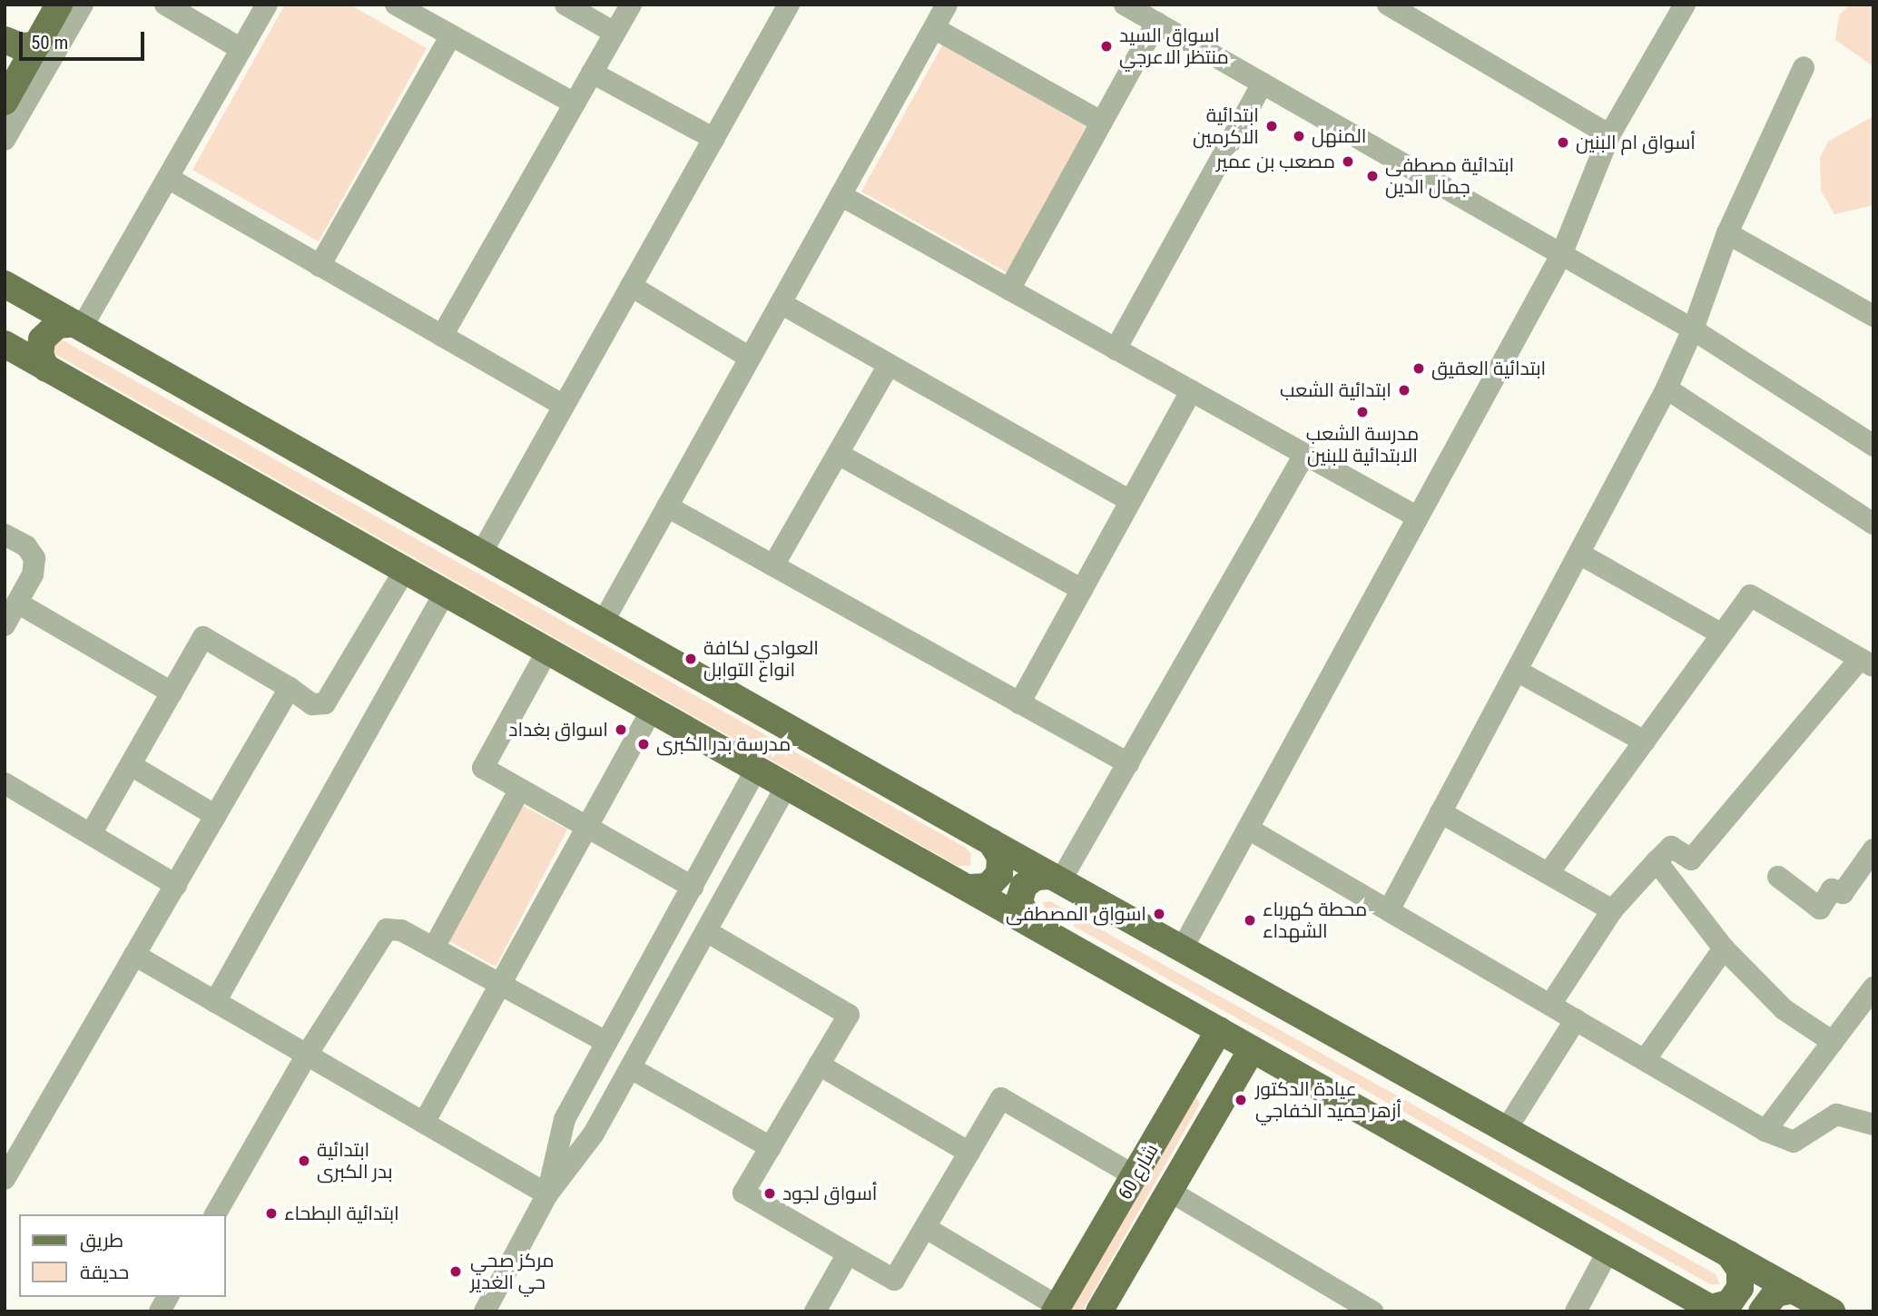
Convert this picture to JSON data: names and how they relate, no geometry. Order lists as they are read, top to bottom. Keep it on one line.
{"streets":{"main road":["شارع 60"]},"places":["اسواق السيد منتظر الاعرجي","ابتدائية الاكرمين","المنهل","أسواق ام البنين","مصعب بن عمير","ابتدائية مصطفى جمال الدين","ابتدائية العقيق","ابتدائية الشعب","مدرسة الشعب الابتدائية للبنين","العوادي لكافة انواع التوابل","اسواق بغداد","مدرسة بدر الكبرى","اسواق المصطفى","محطة كهرباء الشهداء","عيادة الدكتور أزهر حميد الخفاجي","ابتدائية بدر الكبرى","أسواق لجود","ابتدائية البطحاء","مركز صحي حي الغدير"],"legend":["طريق","حديقة"],"scale_bar":"50 m"}
